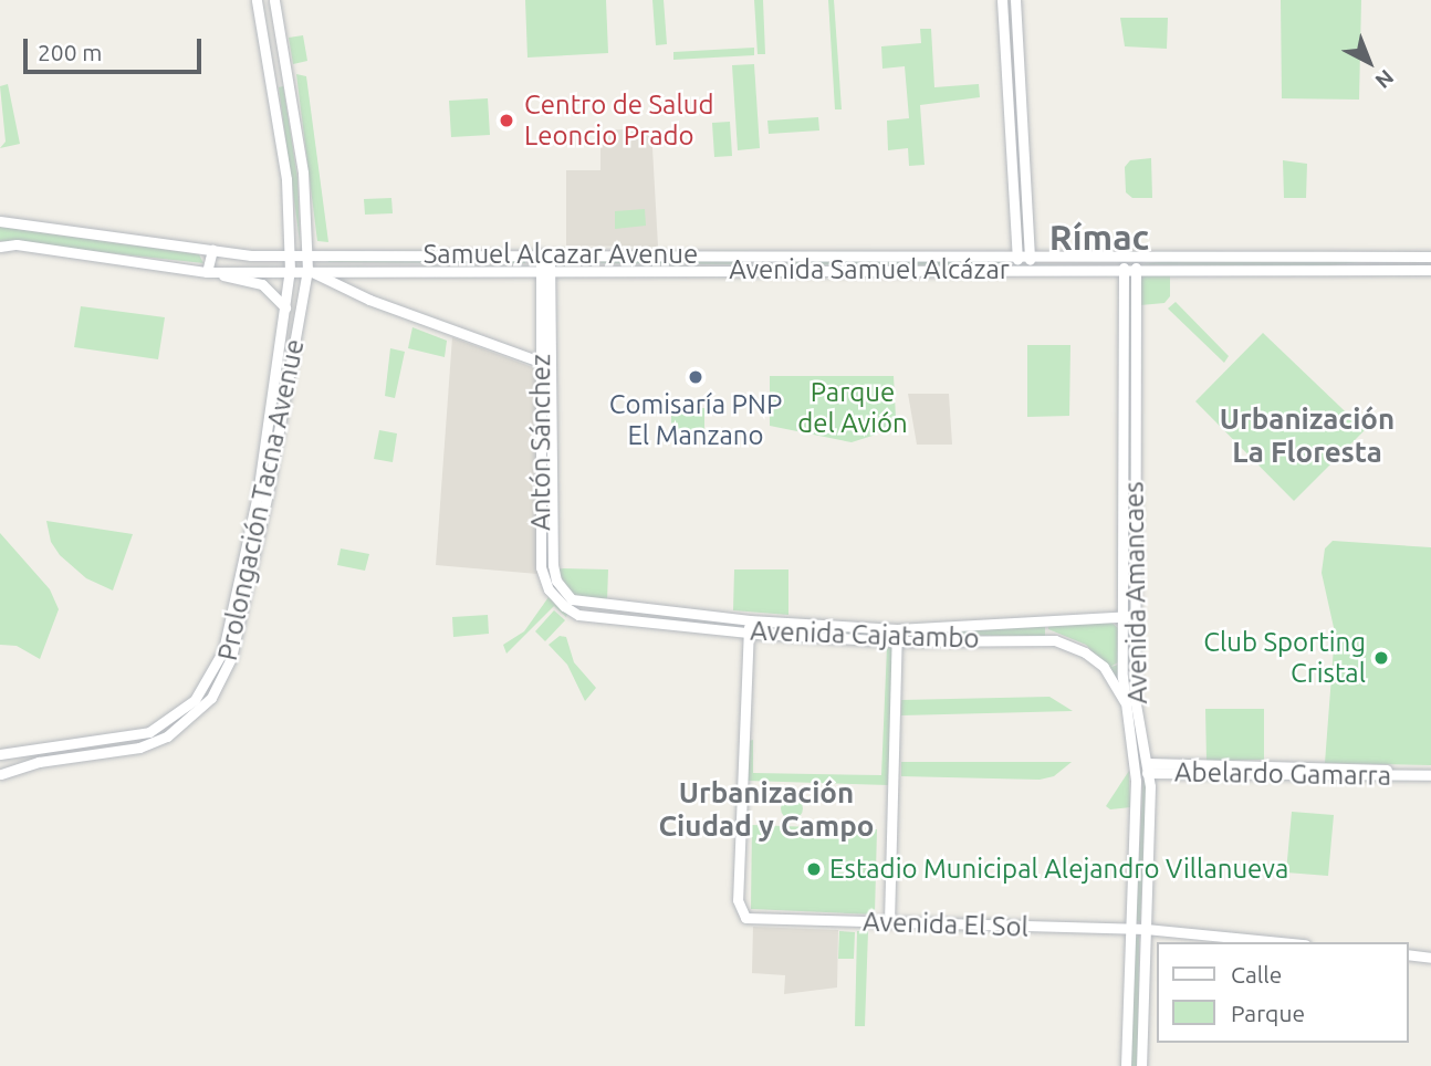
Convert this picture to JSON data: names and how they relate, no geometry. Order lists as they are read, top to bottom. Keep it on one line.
{"streets":{"street":["Samuel Alcazar Avenue","Avenida Samuel Alcázar","Antón Sánchez","Prolongación Tacna Avenue","Avenida Amancaes","Avenida Cajatambo","Abelardo Gamarra","Avenida El Sol"]},"crossings":[["Samuel Alcazar Avenue","Avenida Samuel Alcázar"],["Samuel Alcazar Avenue","Antón Sánchez"],["Samuel Alcazar Avenue","Prolongación Tacna Avenue"],["Avenida Samuel Alcázar","Antón Sánchez"],["Avenida Samuel Alcázar","Avenida Amancaes"],["Antón Sánchez","Avenida Cajatambo"],["Avenida Amancaes","Avenida Cajatambo"],["Avenida Amancaes","Abelardo Gamarra"],["Avenida Amancaes","Avenida El Sol"],["Avenida Cajatambo","Avenida El Sol"]],"districts":["Rímac","Urbanización La Floresta","Urbanización Ciudad y Campo"],"parks":["Parque del Avión"],"places":["Centro de Salud Leoncio Prado","Comisaría PNP El Manzano","Club Sporting Cristal","Estadio Municipal Alejandro Villanueva"],"legend":["Calle","Parque"],"scale_bar":"200 m","north":"bottom right"}
